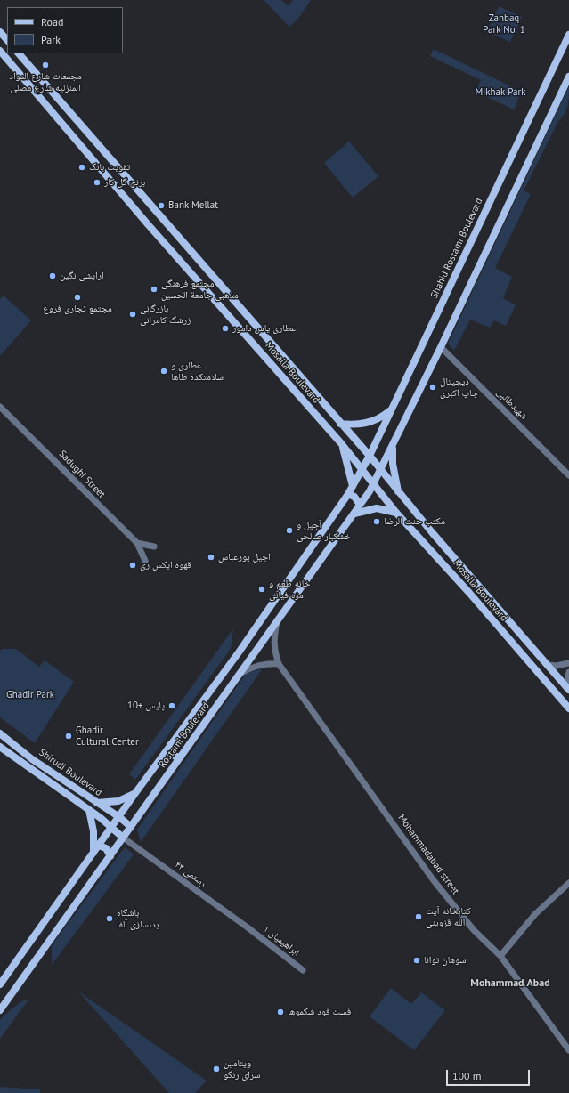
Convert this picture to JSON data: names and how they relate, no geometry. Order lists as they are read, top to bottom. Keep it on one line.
{"streets":{"main road":["Shahid Rostami Boulevard","Mosalla Boulevard","Rostami Boulevard","Shirudi Boulevard"],"street":["شهیدطالبی","Sadughi Street","Mohammadabad street","رستمی ۴۴","ابراهیمیان ۱"]},"crossings":[["Shahid Rostami Boulevard","Mosalla Boulevard"],["Shahid Rostami Boulevard","Rostami Boulevard"],["Mosalla Boulevard","Rostami Boulevard"],["Rostami Boulevard","Shirudi Boulevard"],["Rostami Boulevard","رستمی ۴۴"],["رستمی ۴۴","ابراهیمیان ۱"]],"districts":["Mohammad Abad"],"parks":["Zanbaq Park No. 1","Mikhak Park","Ghadir Park"],"places":["مجمعات شارع المواد المنزليه شارع مصلى","تقویت بانک","برنج گل کار","Bank Mellat","آرایشی نگین","مجتمع فرهنگی مذهبی جامعة الحسین","مجتمع تجاری فروغ","بازرگانی زرشک کامرانی","عطاری یاس دامور","عطاری و سلامتکده طاها","دیجیتال چاپ اکبری","مكتب جنت الرضا","آجیل و خشکبار صالحی","اجیل پورعباس","قهوه ایکس ری","خانه طعم و مزه فیانی","پلیس +10","Ghadir Cultural Center","کتابخانه آیت الله قزوینی","باشگاه بدنسازی آلفا","سوهان توانا","فست فود شکموها","ویتامین سرای رنگو"],"legend":["Road","Park"],"scale_bar":"100 m"}
